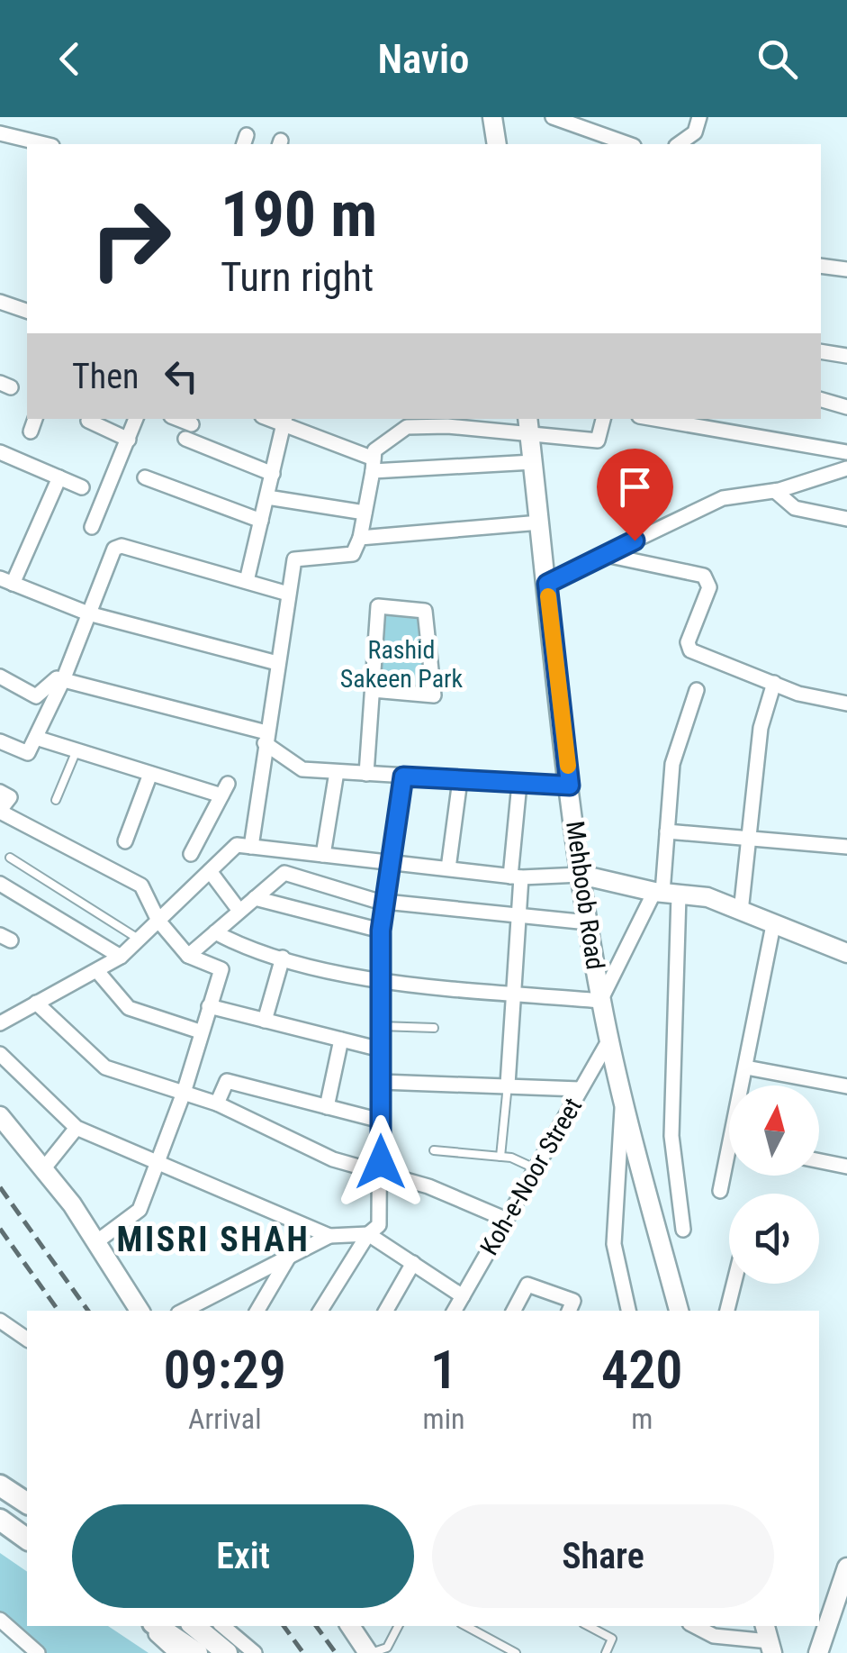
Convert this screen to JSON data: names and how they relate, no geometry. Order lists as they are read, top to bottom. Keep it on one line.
{"streets":{"main road":["Mehboob Road"],"street":["Koh-e-Noor Street"]},"crossings":[["Mehboob Road","Koh-e-Noor Street"]],"districts":["MISRI SHAH"],"parks":["Rashid Sakeen Park"],"north":"top","page":{"header":"Navio","turn":["190 m","Turn right"],"then":"Then","eta":["09:29","Arrival","1","min","420","m"],"buttons":["Exit","Share"]}}
